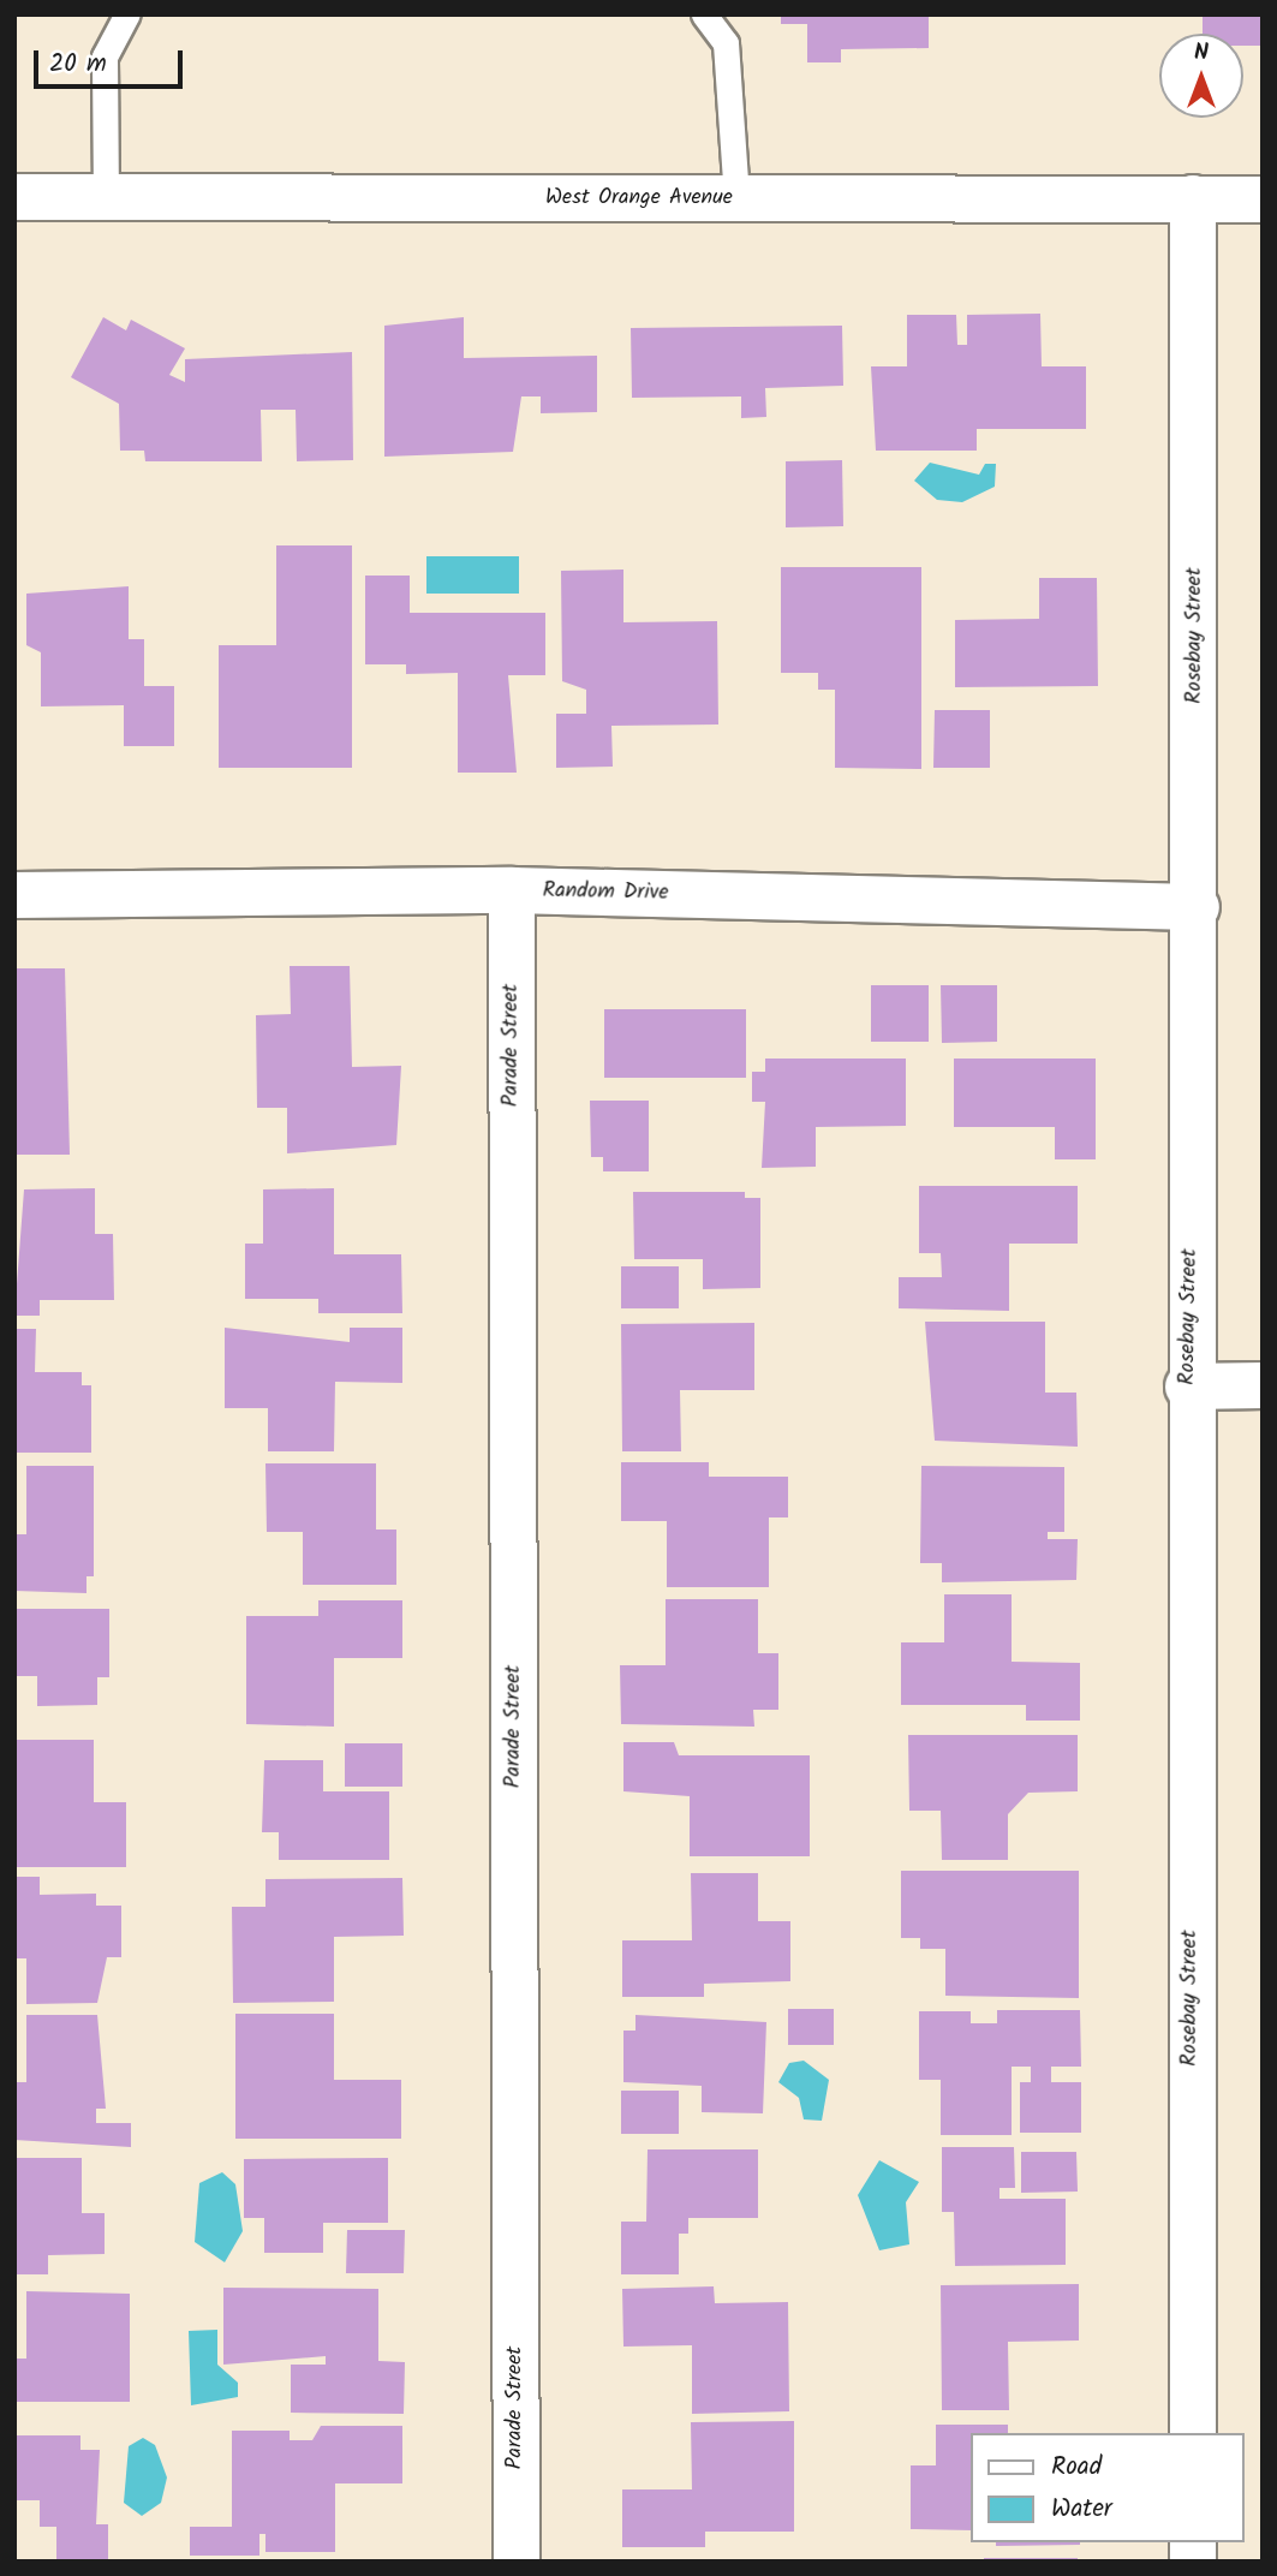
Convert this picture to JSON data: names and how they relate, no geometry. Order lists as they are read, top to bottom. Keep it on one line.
{"streets":{"street":["West Orange Avenue","Rosebay Street","Random Drive","Parade Street"]},"crossings":[["West Orange Avenue","Rosebay Street"],["Rosebay Street","Random Drive"],["Random Drive","Parade Street"]],"legend":["Road","Water"],"scale_bar":"20 m","north":"top"}
